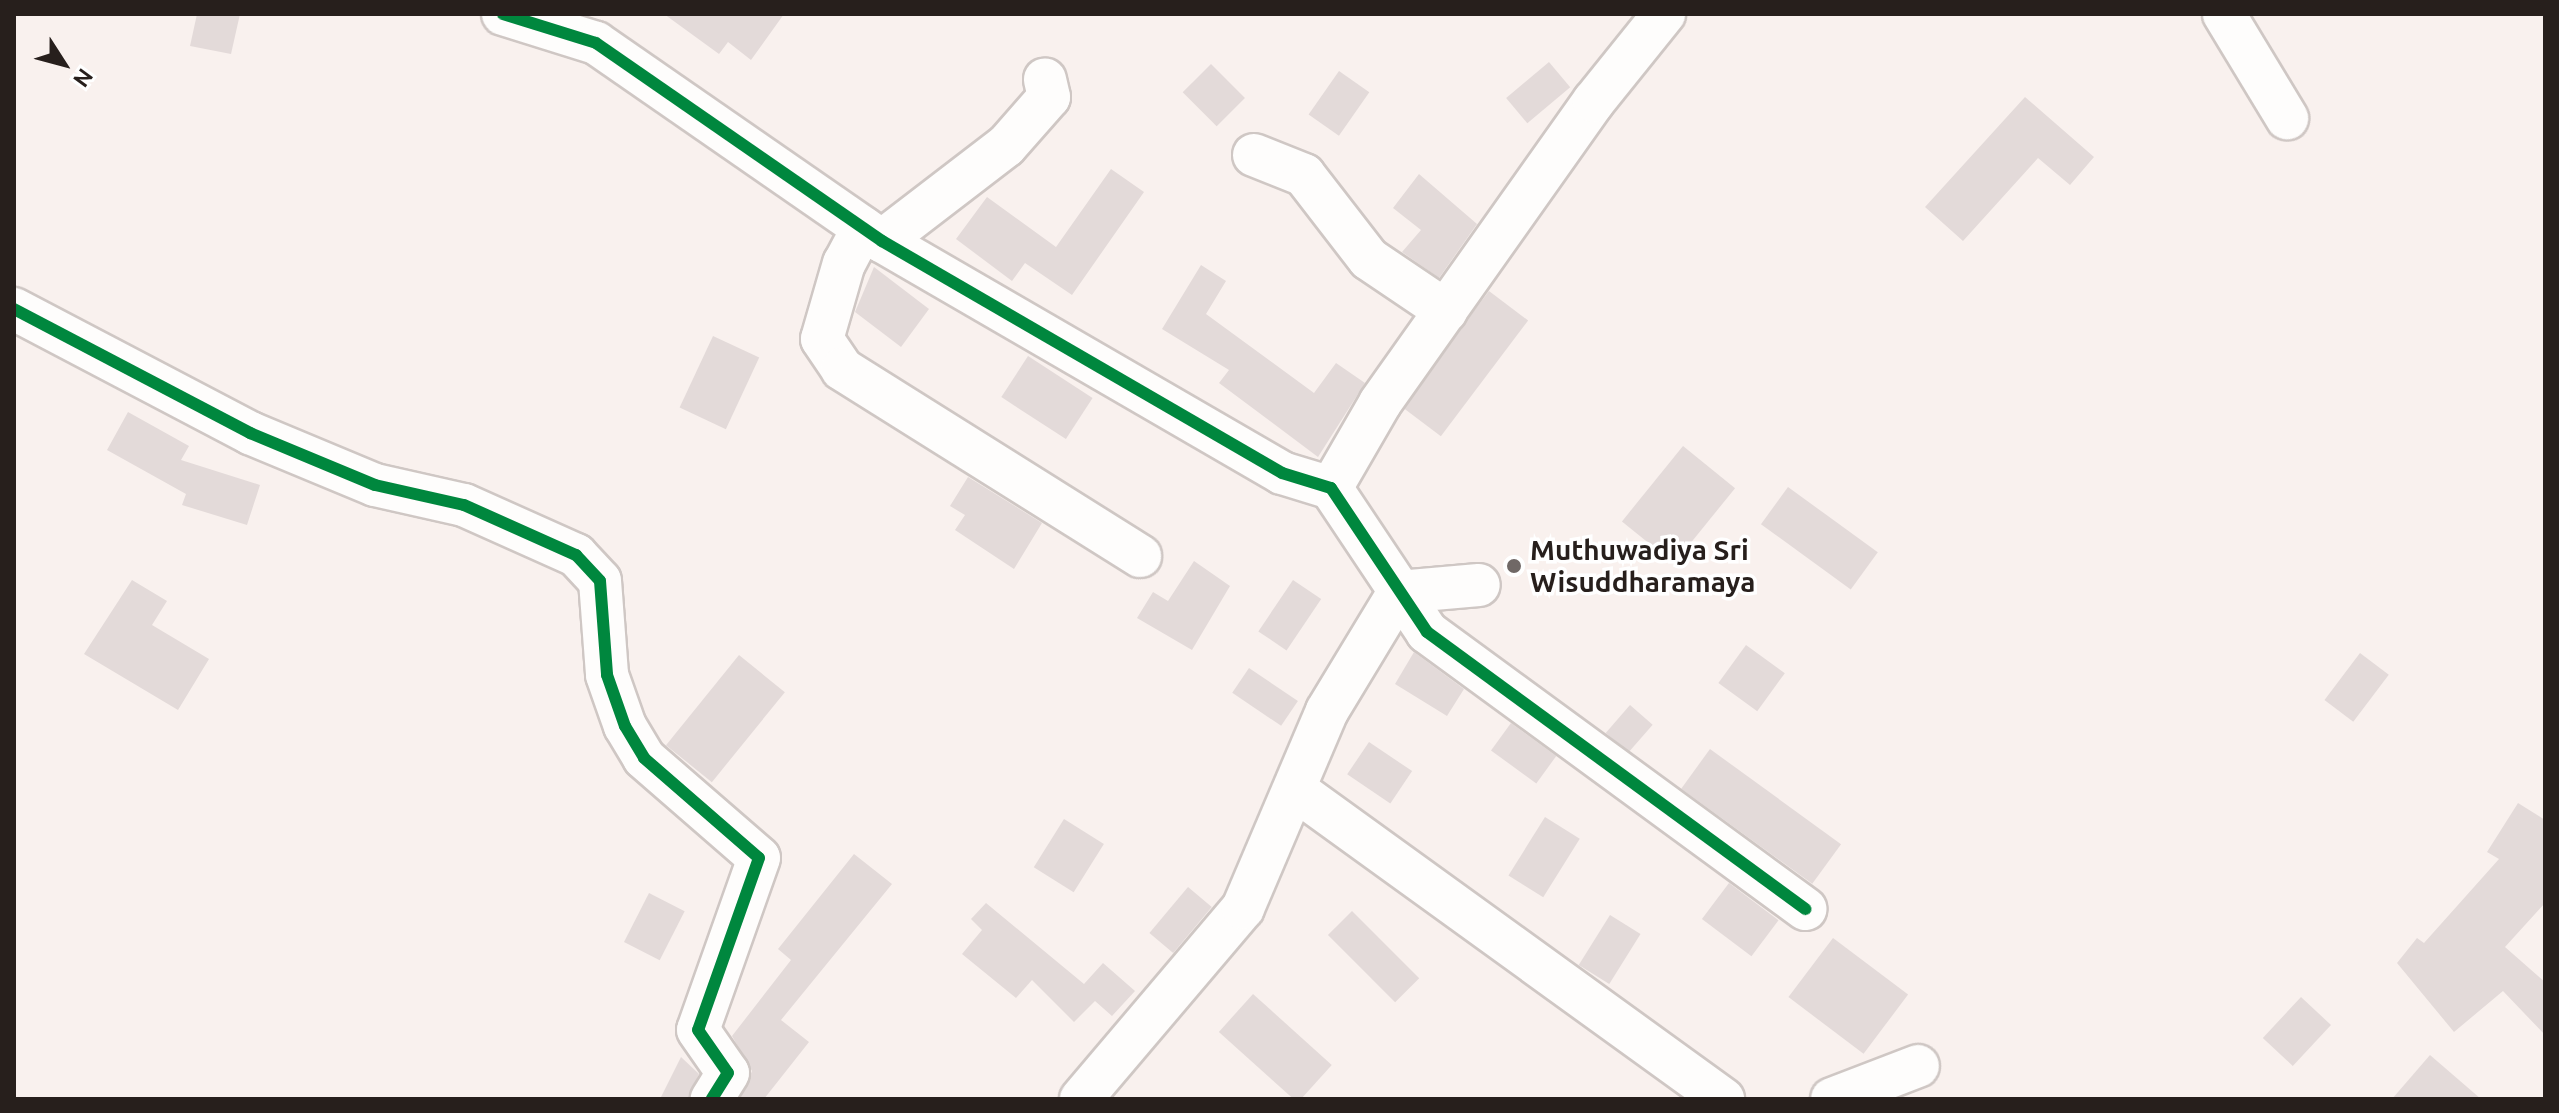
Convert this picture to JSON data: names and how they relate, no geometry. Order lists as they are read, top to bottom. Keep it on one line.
{"places":["Muthuwadiya Sri Wisuddharamaya"],"north":"bottom right"}
